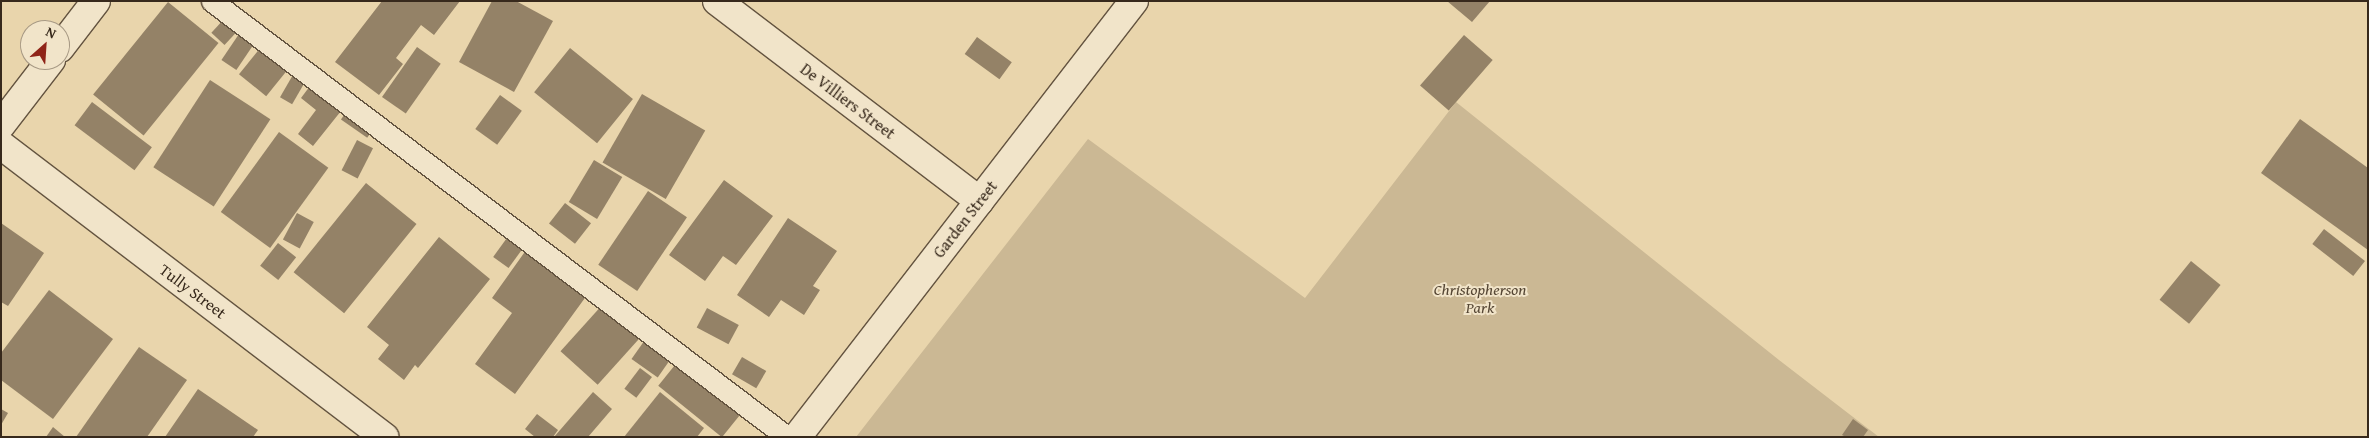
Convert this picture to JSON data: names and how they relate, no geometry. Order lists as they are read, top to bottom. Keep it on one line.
{"streets":{"street":["De Villiers Street","Garden Street","Tully Street"]},"crossings":[["De Villiers Street","Garden Street"]],"parks":["Christopherson Park"],"north":"top right"}
